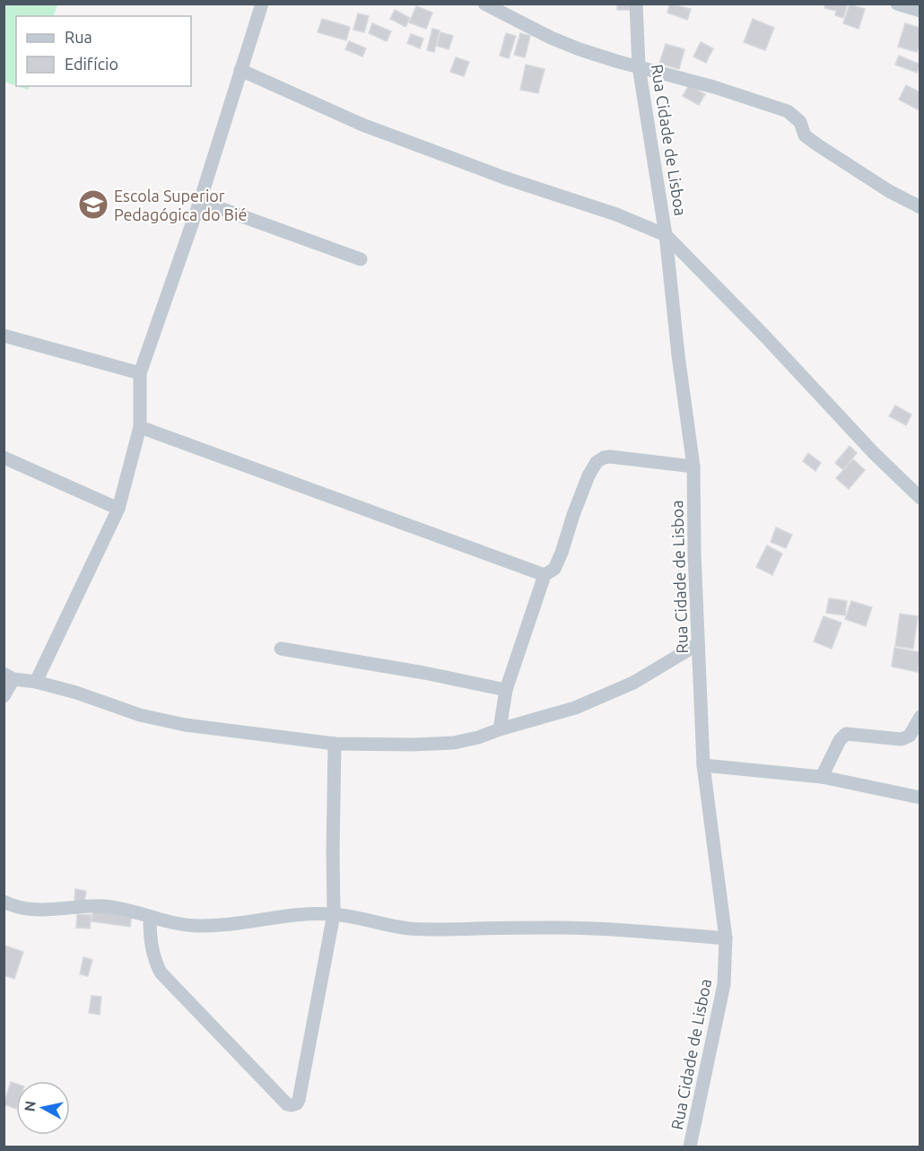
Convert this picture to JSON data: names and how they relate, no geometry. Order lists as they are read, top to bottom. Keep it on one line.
{"streets":{"street":["Rua Cidade de Lisboa"]},"places":{"school or university":["Escola Superior Pedagógica do Bié"]},"legend":["Rua","Edifício"],"north":"left"}
